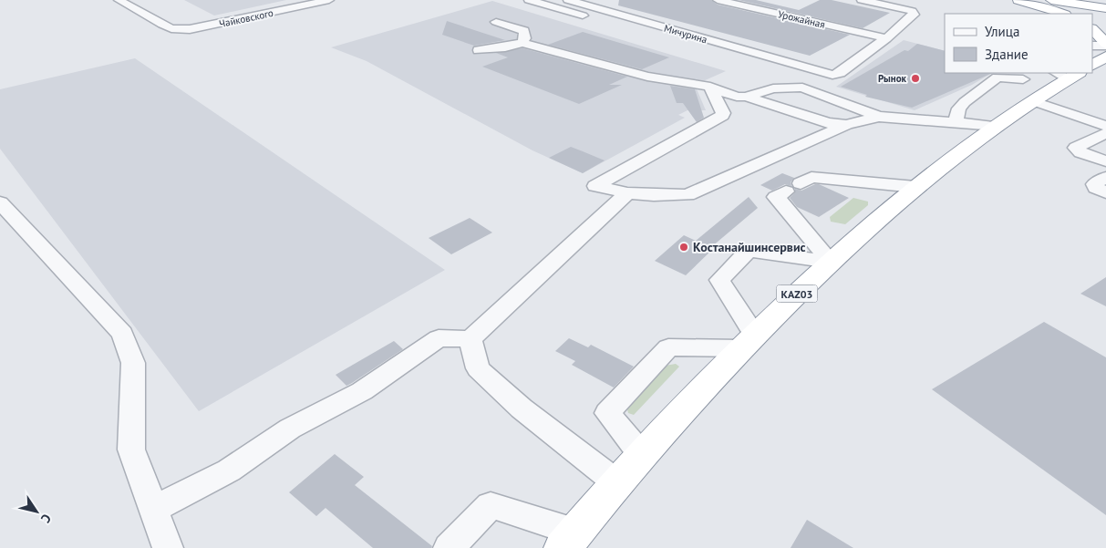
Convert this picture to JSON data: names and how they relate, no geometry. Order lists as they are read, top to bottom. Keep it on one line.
{"streets":{"highway":["KАZ03"],"street":["Чайковского","Урожайная","Мичурина"]},"places":["Рынок","Костанайшинсервис"],"legend":["Улица","Здание"],"north":"bottom right"}
